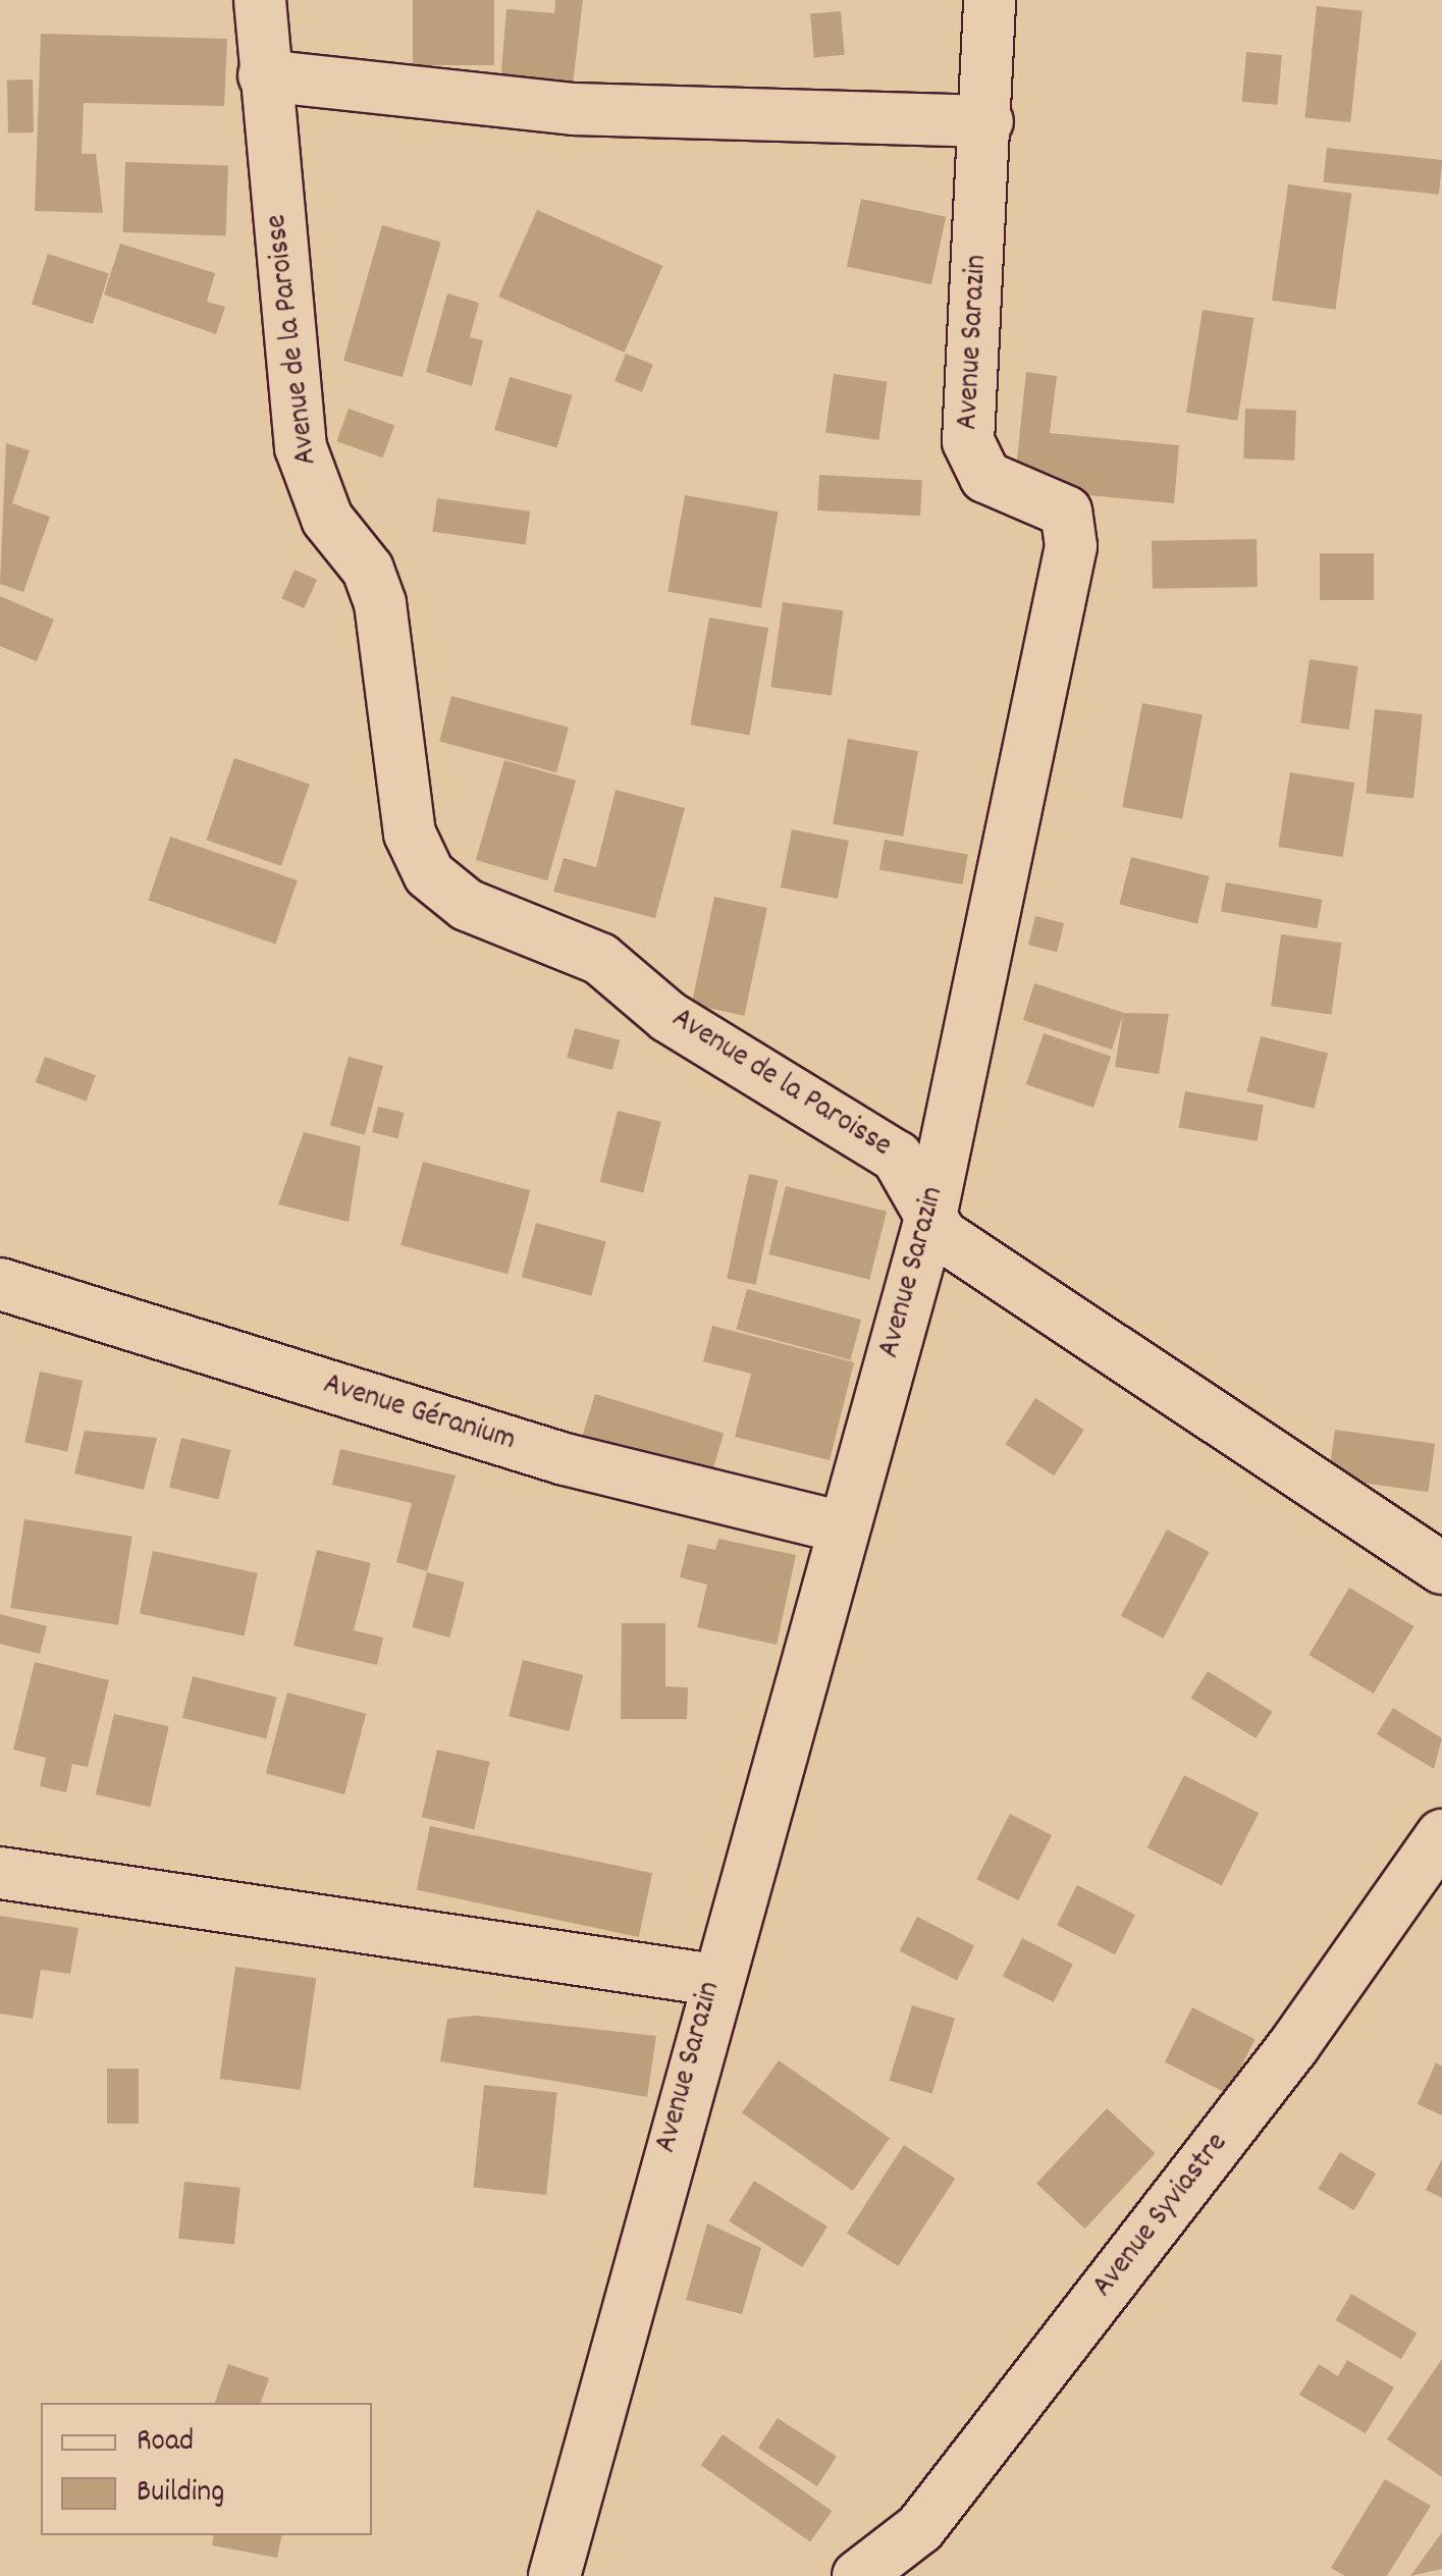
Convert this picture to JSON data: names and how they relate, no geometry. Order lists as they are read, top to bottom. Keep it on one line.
{"streets":{"street":["Avenue de la Paroisse","Avenue Sarazin","Avenue Géranium","Avenue Syviastre"]},"crossings":[["Avenue de la Paroisse","Avenue Sarazin"],["Avenue Sarazin","Avenue Géranium"]],"legend":["Road","Building"]}
